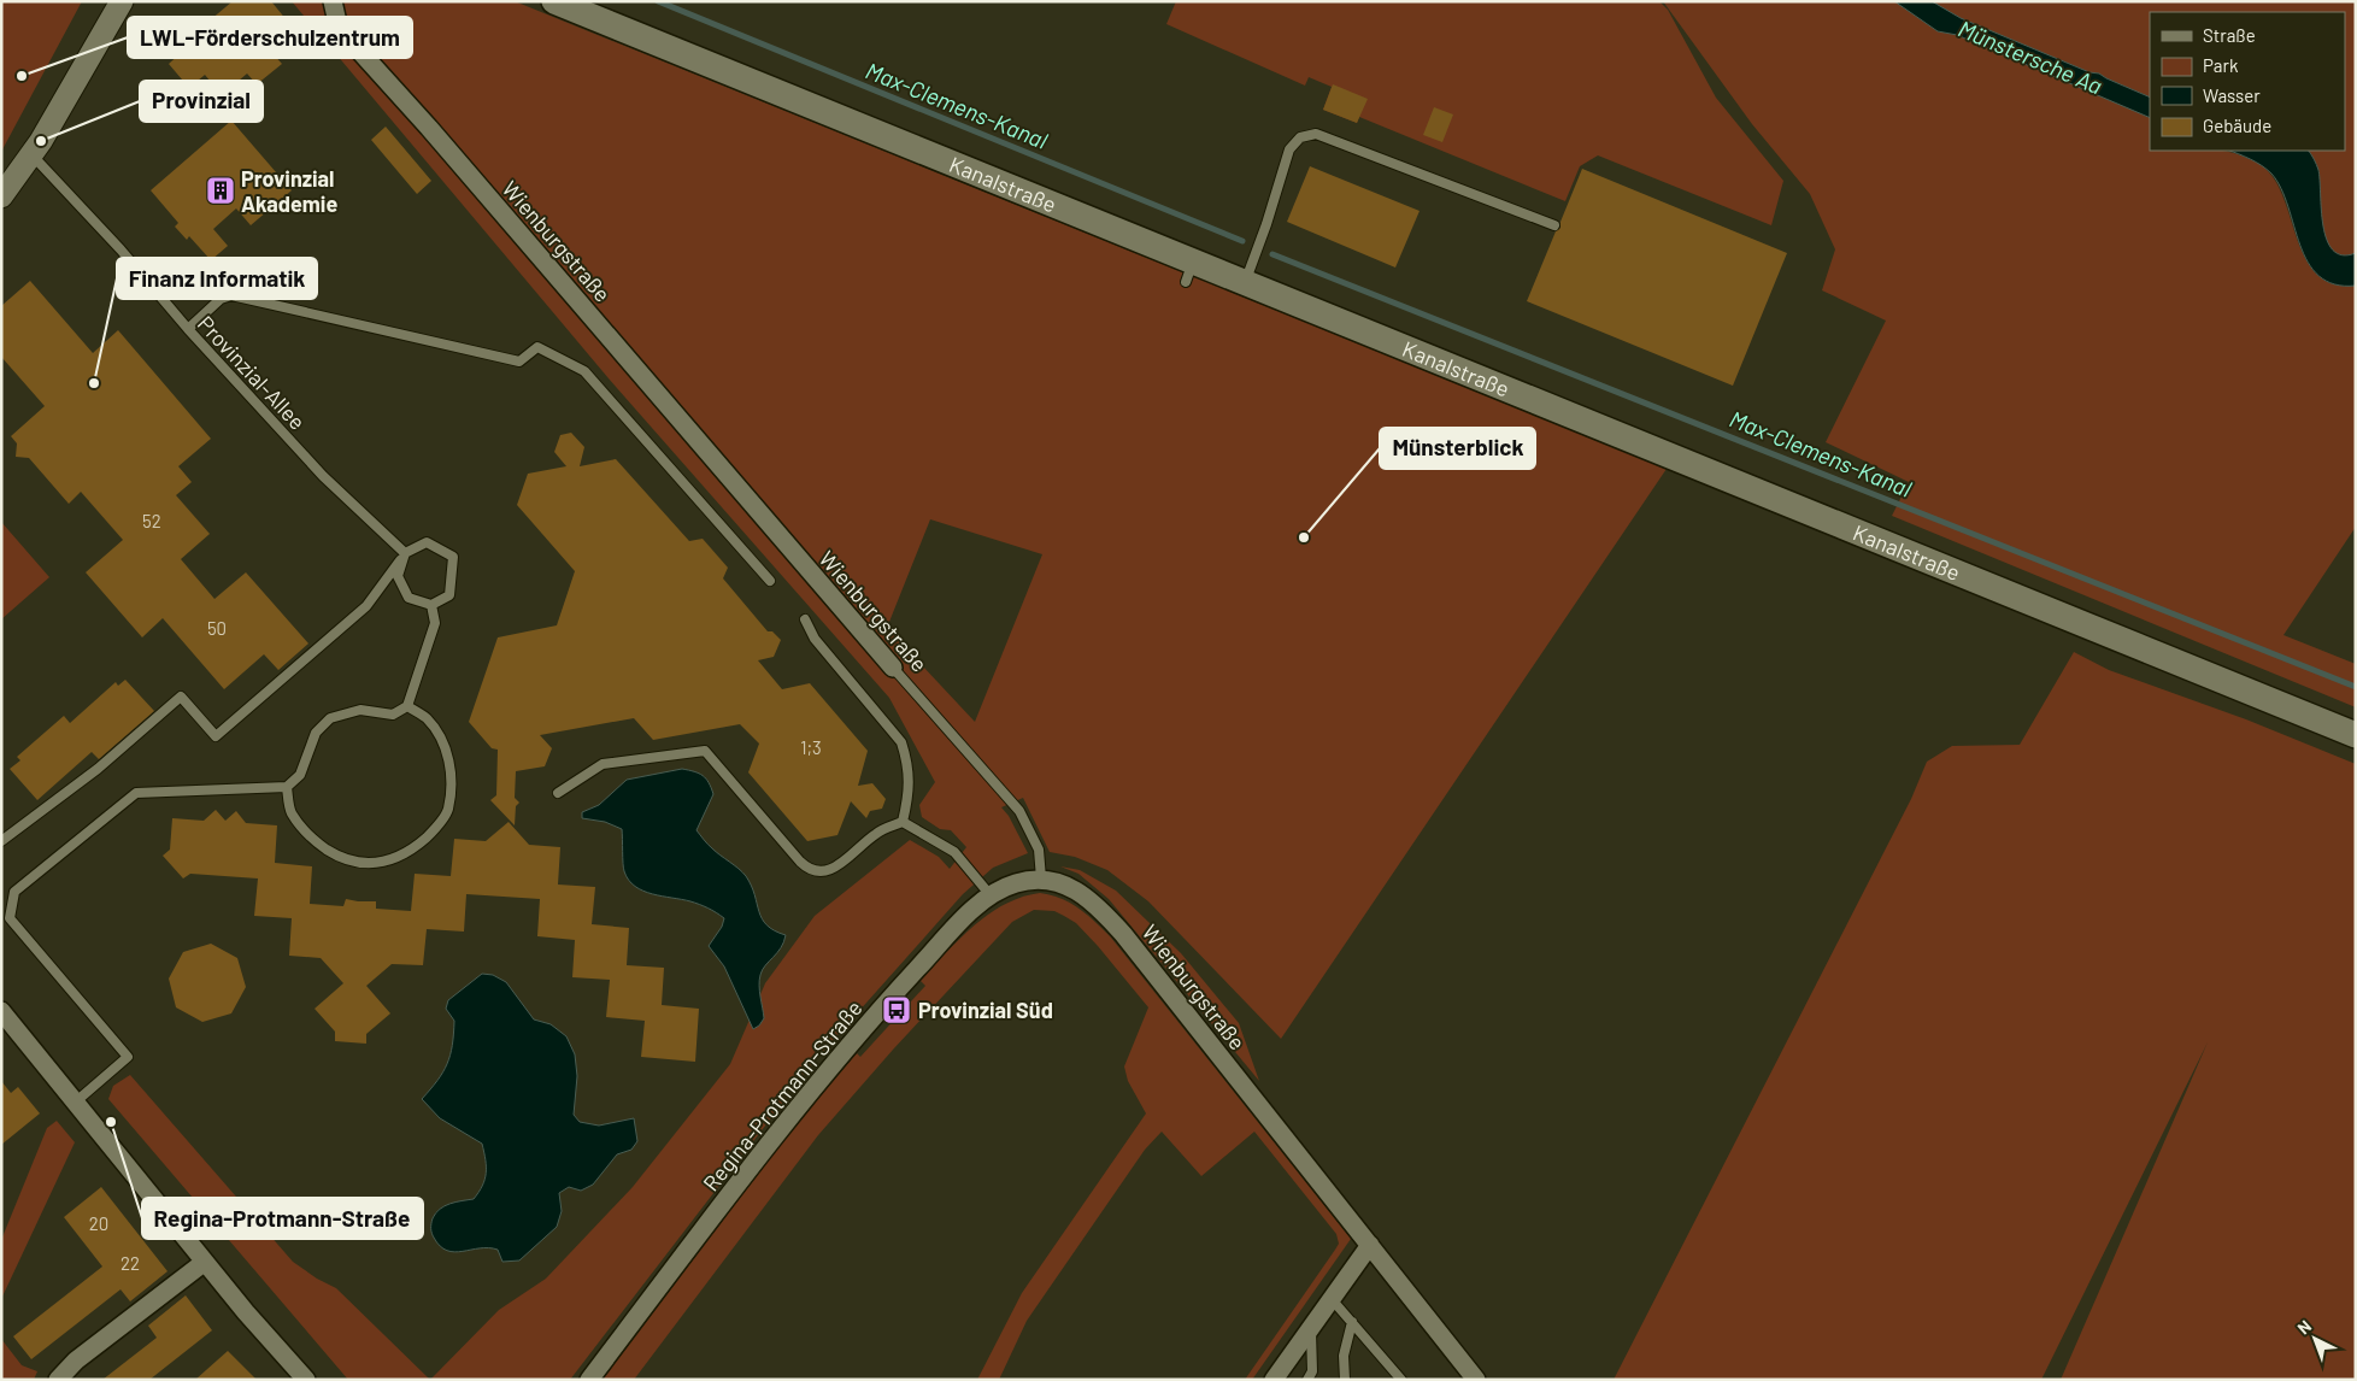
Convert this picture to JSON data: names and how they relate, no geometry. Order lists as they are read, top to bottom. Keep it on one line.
{"streets":{"main road":["Kanalstraße"],"street":["Wienburgstraße","Regina-Protmann-Straße"],"lane":["Provinzial-Allee"]},"crossings":[["Wienburgstraße","Regina-Protmann-Straße"]],"water":["Münstersche Aa","Max-Clemens-Kanal"],"places":{"other":["LWL-Förderschulzentrum","Provinzial","Finanz Informatik","Münsterblick","Regina-Protmann-Straße"],"building":["Provinzial Akademie"],"bus stop":["Provinzial Süd"]},"house_numbers":["52","50","1;3","20","22"],"legend":["Straße","Park","Wasser","Gebäude"],"north":"top left"}
